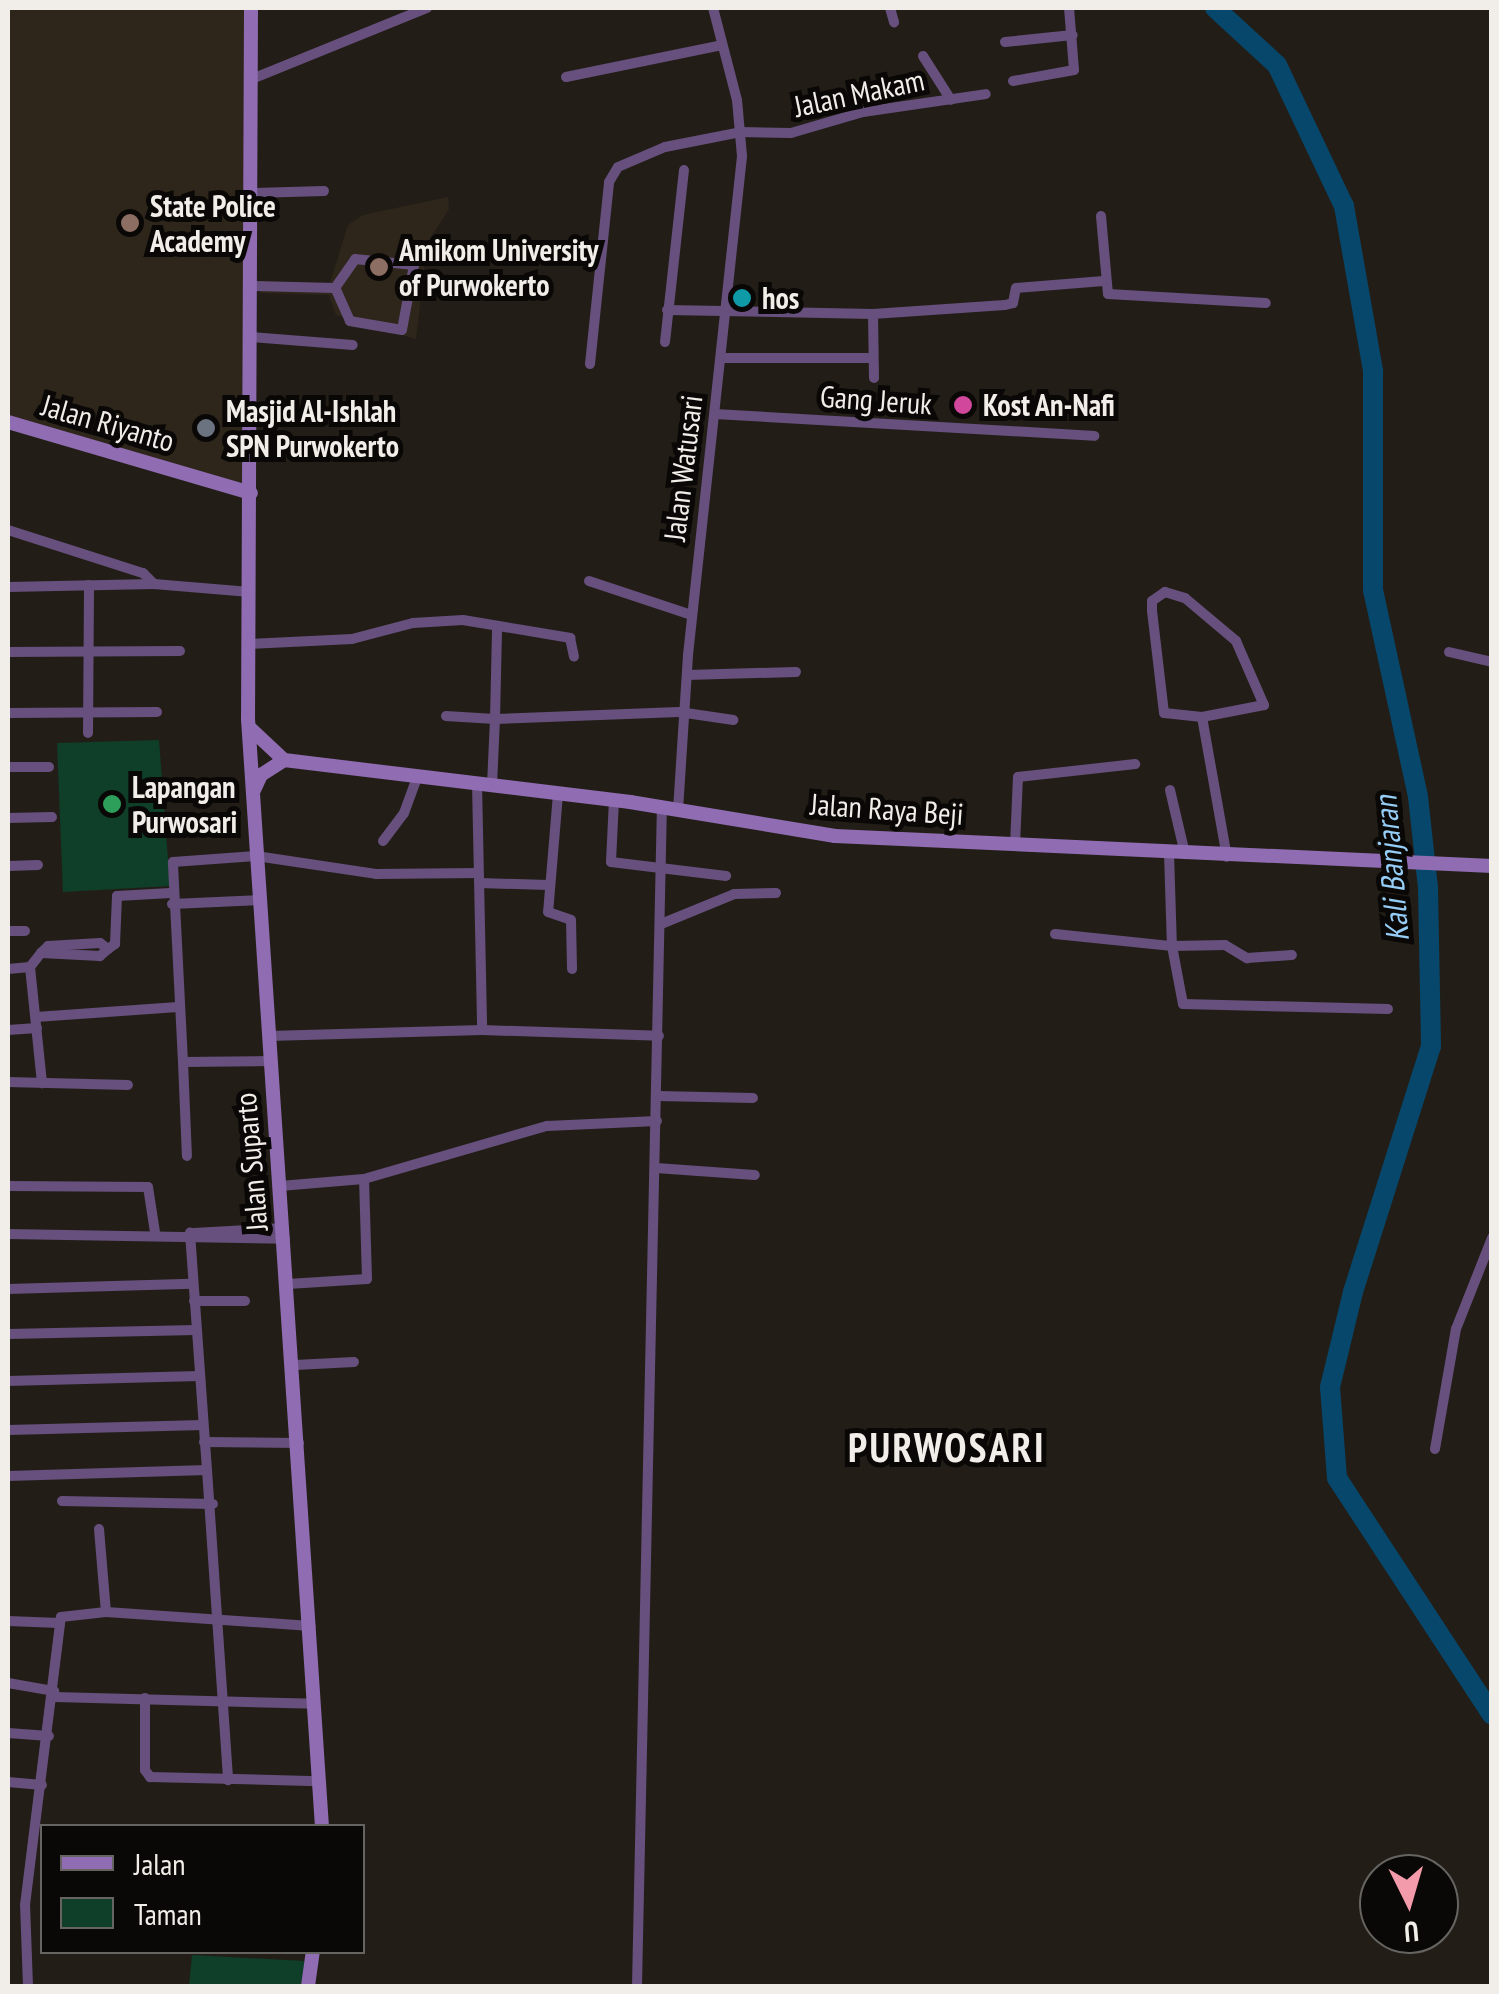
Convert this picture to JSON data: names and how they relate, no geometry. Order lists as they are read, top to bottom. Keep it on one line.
{"streets":{"street":["Jalan Makam","Gang Jeruk","Jalan Riyanto","Jalan Watusari","Jalan Raya Beji","Jalan Suparto"]},"crossings":[["Jalan Makam","Jalan Watusari"],["Gang Jeruk","Jalan Watusari"],["Jalan Riyanto","Jalan Suparto"],["Jalan Watusari","Jalan Raya Beji"]],"districts":["PURWOSARI"],"water":["Kali Banjaran"],"places":["State Police Academy","Amikom University of Purwokerto","hos","Kost An-Nafi","Masjid Al-Ishlah SPN Purwokerto","Lapangan Purwosari"],"legend":["Jalan","Taman"],"north":"bottom"}
